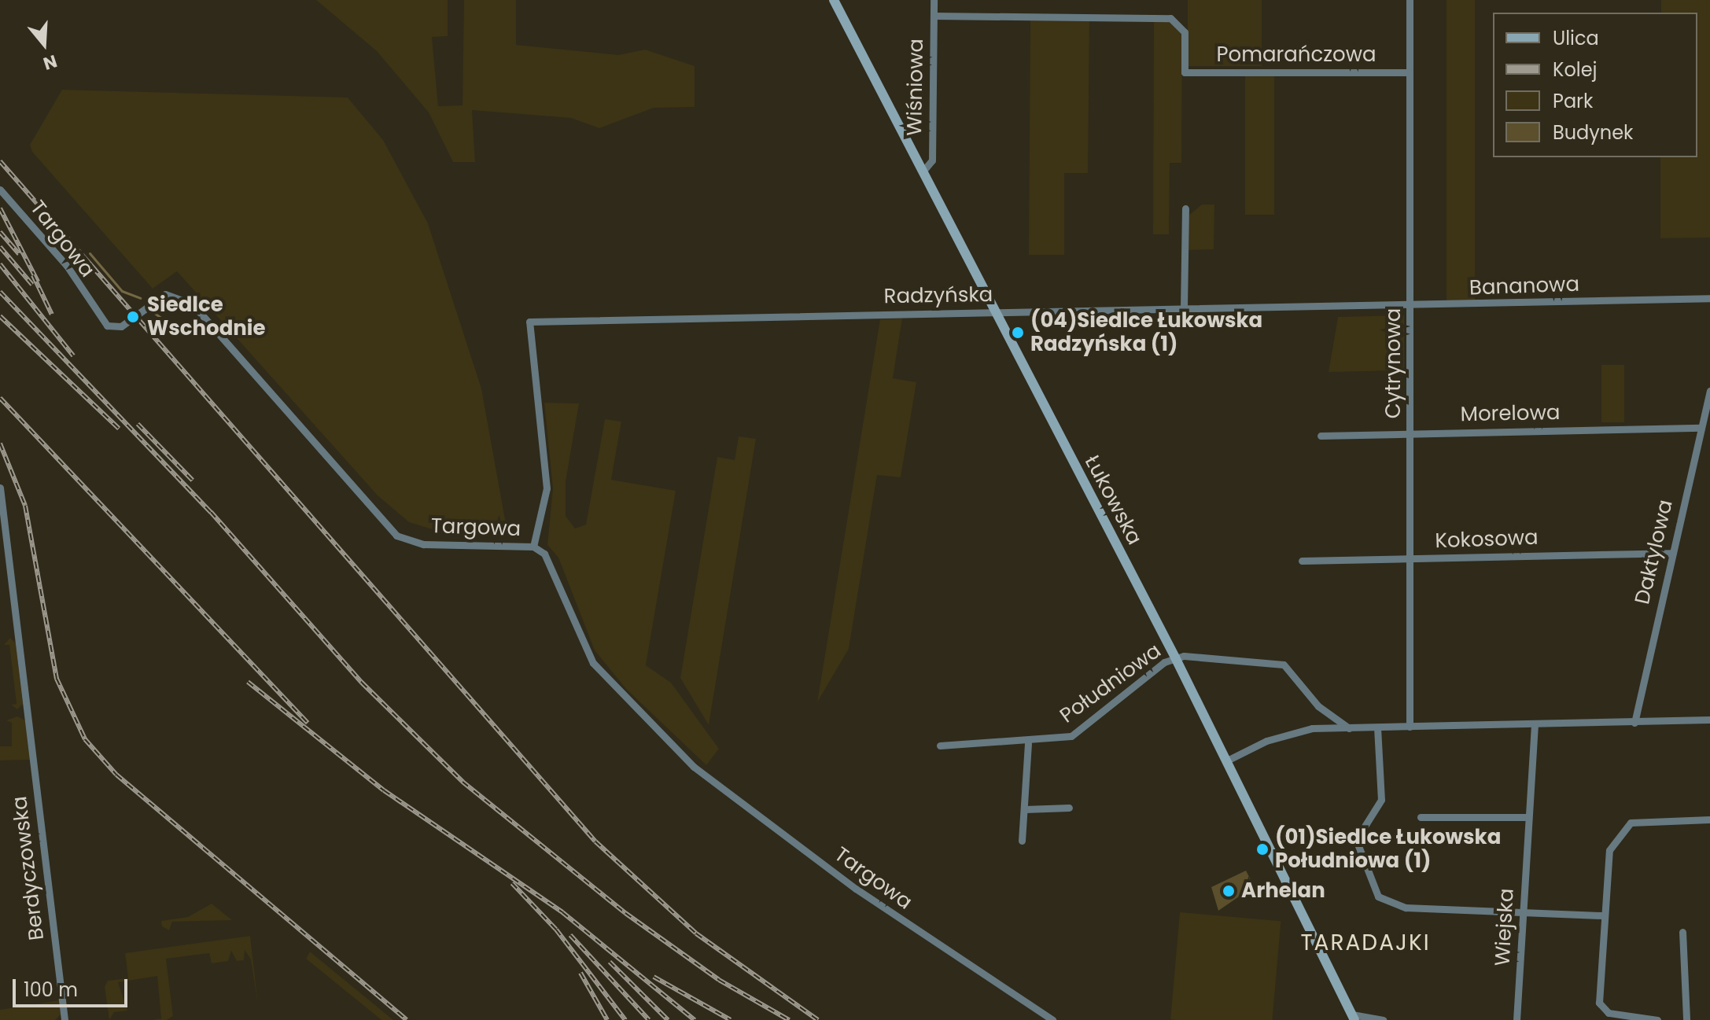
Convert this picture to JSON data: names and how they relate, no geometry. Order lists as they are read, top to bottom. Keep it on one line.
{"streets":{"main road":["Łukowska"],"street":["Pomarańczowa","Wiśniowa","Targowa","Bananowa","Radzyńska","Cytrynowa","Morelowa","Kokosowa","Daktylowa","Południowa","Berdyczowska","Wiejska"]},"crossings":[["Pomarańczowa","Wiśniowa"],["Pomarańczowa","Cytrynowa"],["Wiśniowa","Łukowska"],["Targowa","Radzyńska"],["Bananowa","Radzyńska"],["Bananowa","Cytrynowa"],["Radzyńska","Łukowska"],["Cytrynowa","Morelowa"],["Cytrynowa","Kokosowa"],["Morelowa","Daktylowa"],["Łukowska","Południowa"],["Kokosowa","Daktylowa"]],"districts":["TARADAJKI"],"places":["Siedlce Wschodnie","(04)Siedlce Łukowska Radzyńska (1)","(01)Siedlce Łukowska Południowa (1)","Arhelan"],"legend":["Ulica","Kolej","Park","Budynek"],"scale_bar":"100 m","north":"bottom"}
